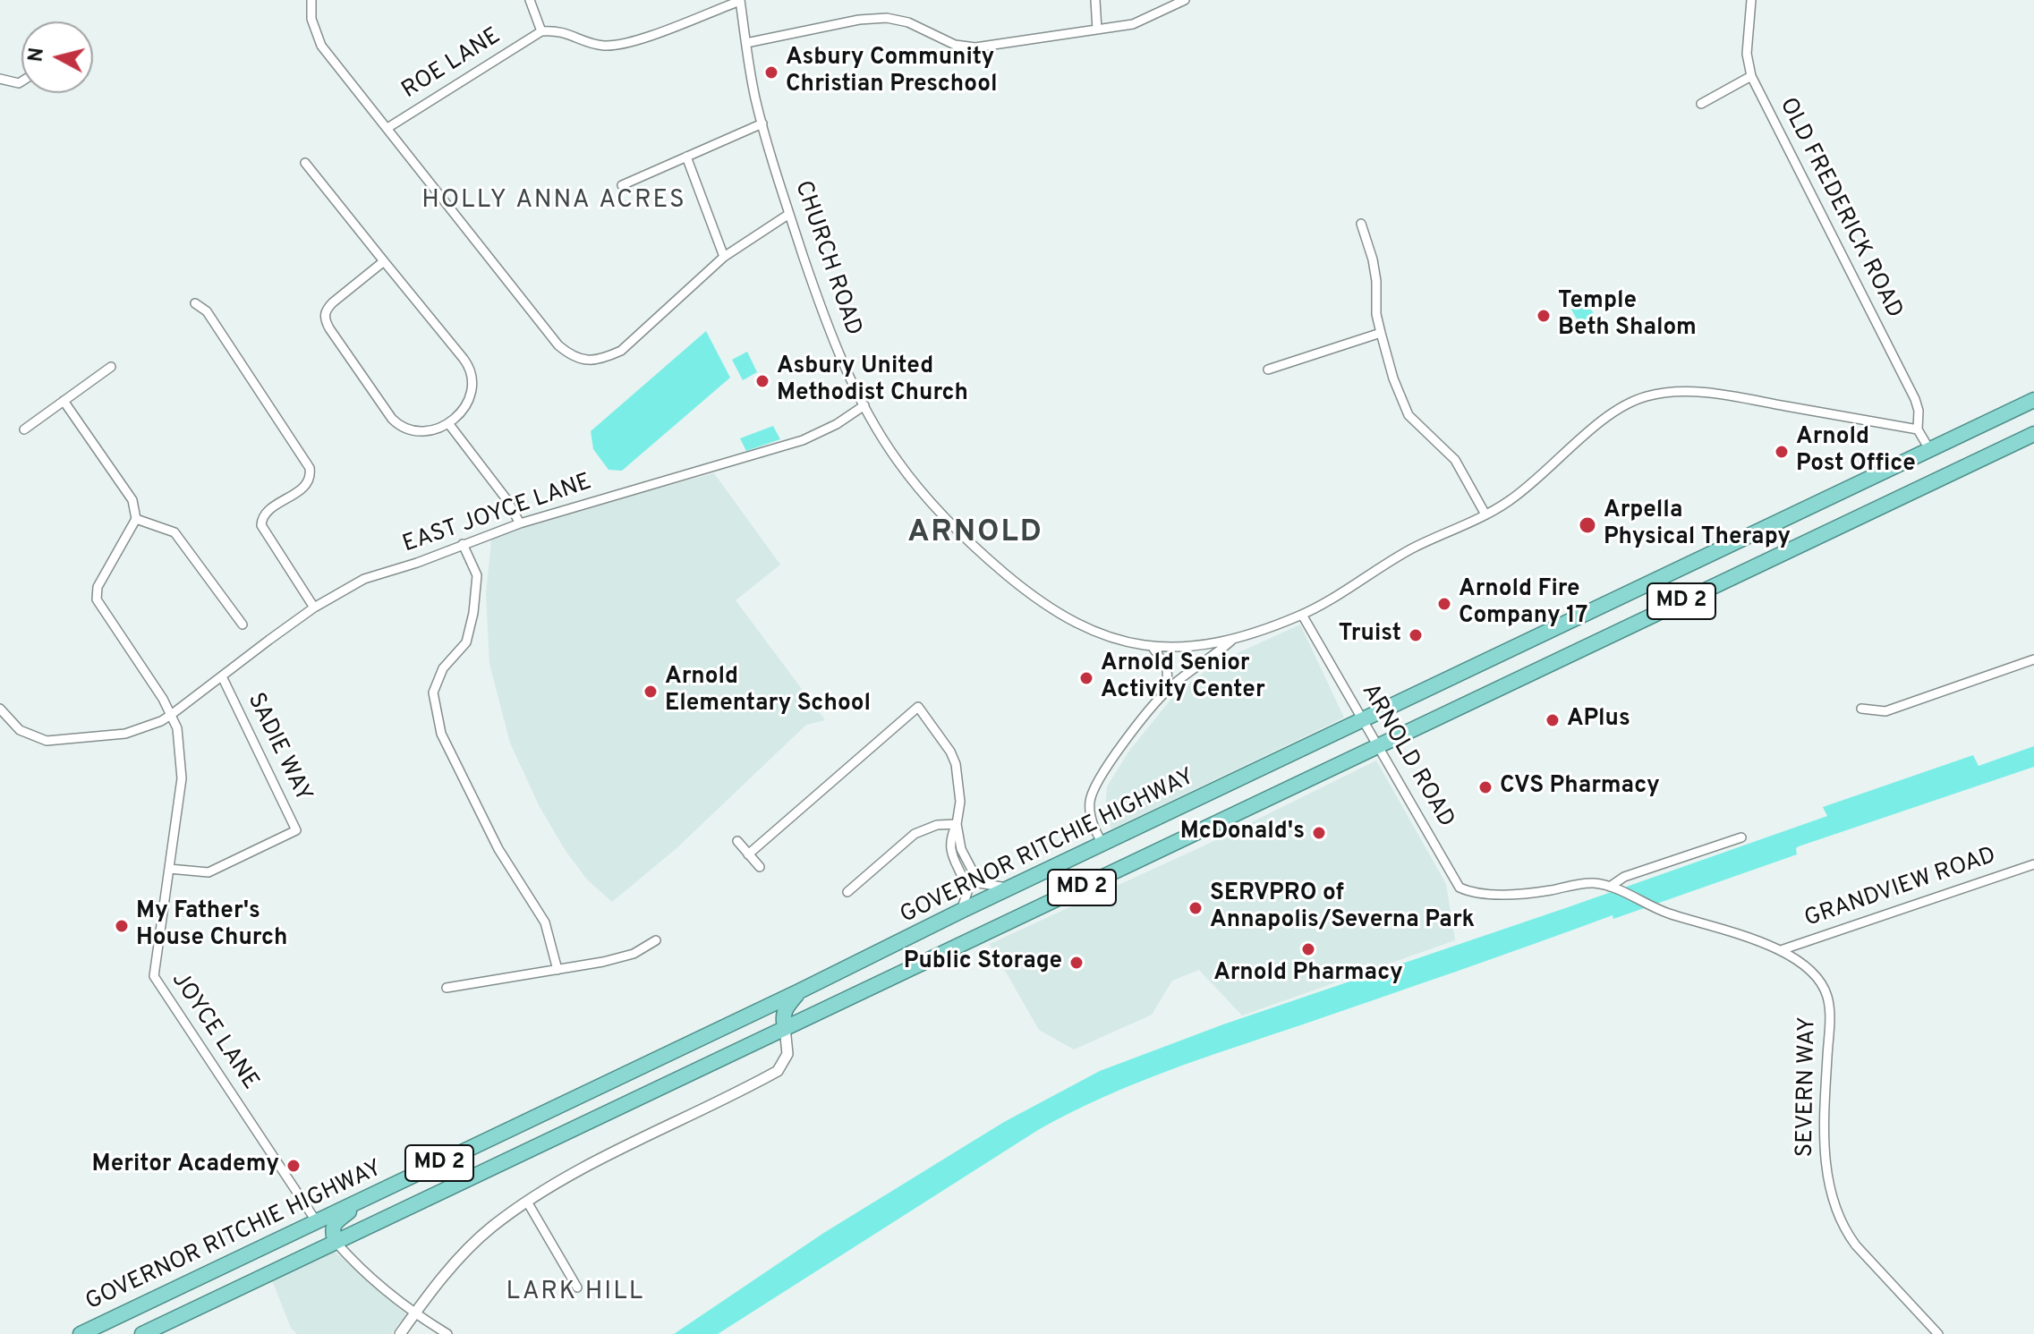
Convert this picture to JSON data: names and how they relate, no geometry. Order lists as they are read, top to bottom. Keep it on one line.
{"streets":{"highway":["MD 2","GOVERNOR RITCHIE HIGHWAY"],"street":["ROE LANE","OLD FREDERICK ROAD","CHURCH ROAD","EAST JOYCE LANE","SADIE WAY","ARNOLD ROAD","GRANDVIEW ROAD","JOYCE LANE","SEVERN WAY"]},"crossings":[["CHURCH ROAD","EAST JOYCE LANE"],["EAST JOYCE LANE","SADIE WAY"],["EAST JOYCE LANE","JOYCE LANE"],["SADIE WAY","JOYCE LANE"],["ARNOLD ROAD","GOVERNOR RITCHIE HIGHWAY"],["ARNOLD ROAD","SEVERN WAY"],["GOVERNOR RITCHIE HIGHWAY","JOYCE LANE"],["GRANDVIEW ROAD","SEVERN WAY"]],"districts":["HOLLY ANNA ACRES","ARNOLD","LARK HILL"],"places":["Asbury Community Christian Preschool","Temple Beth Shalom","Asbury United Methodist Church","Arnold Post Office","Arpella Physical Therapy","Arnold Fire Company 17","Truist","Arnold Senior Activity Center","Arnold Elementary School","APlus","CVS Pharmacy","McDonald's","SERVPRO of Annapolis/Severna Park","My Father's House Church","Arnold Pharmacy","Public Storage","Meritor Academy"],"north":"left"}
